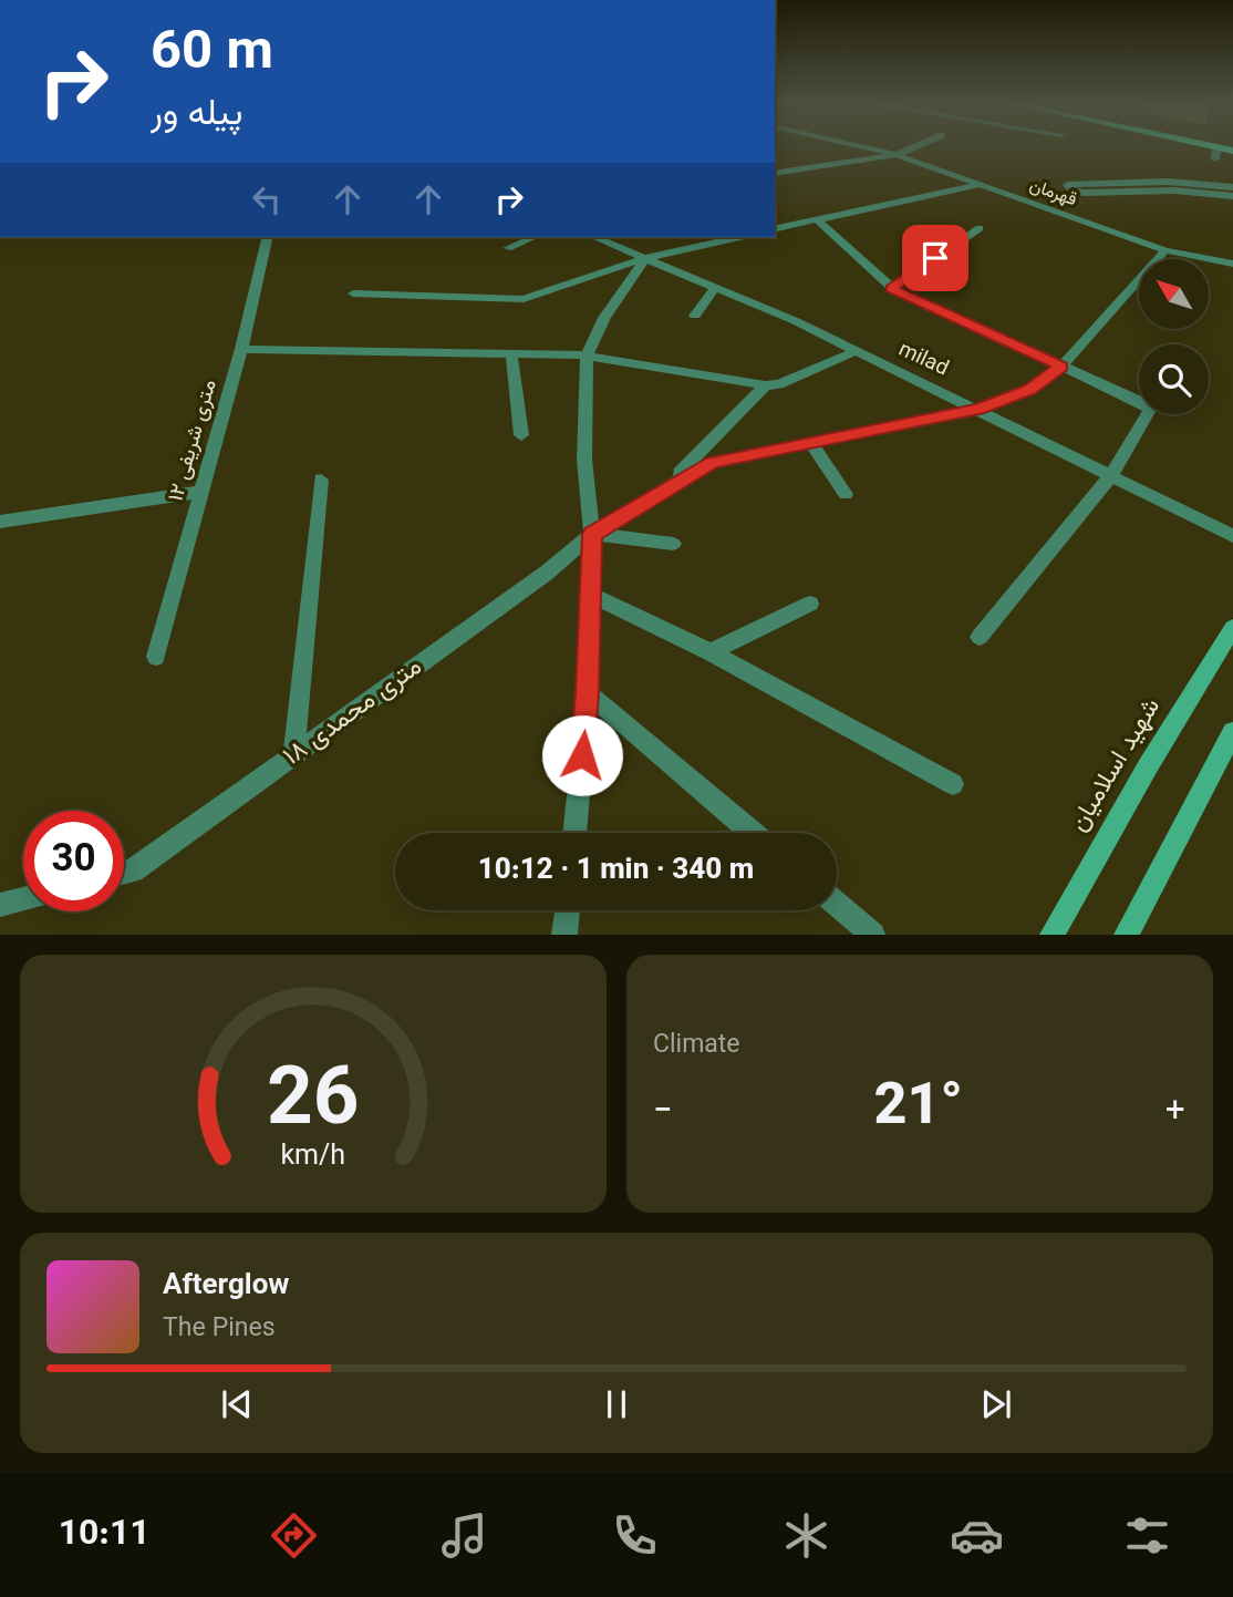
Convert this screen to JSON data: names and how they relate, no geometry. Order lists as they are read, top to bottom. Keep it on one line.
{"streets":{"main road":["شهید اسلامیان"],"street":["قهرمان","milad","۱۲ متری شریفی","۱۸ متری محمدی"]},"north":"top left","page":{"turn":["60 m","پیله ور"],"limit":"30","trip":"10:12 · 1 min · 340 m","tile":"Climate","heat":["−","21°","+"],"song":["Afterglow","The Pines"],"tabs":"10:11","gauge":["26","km/h"]}}
